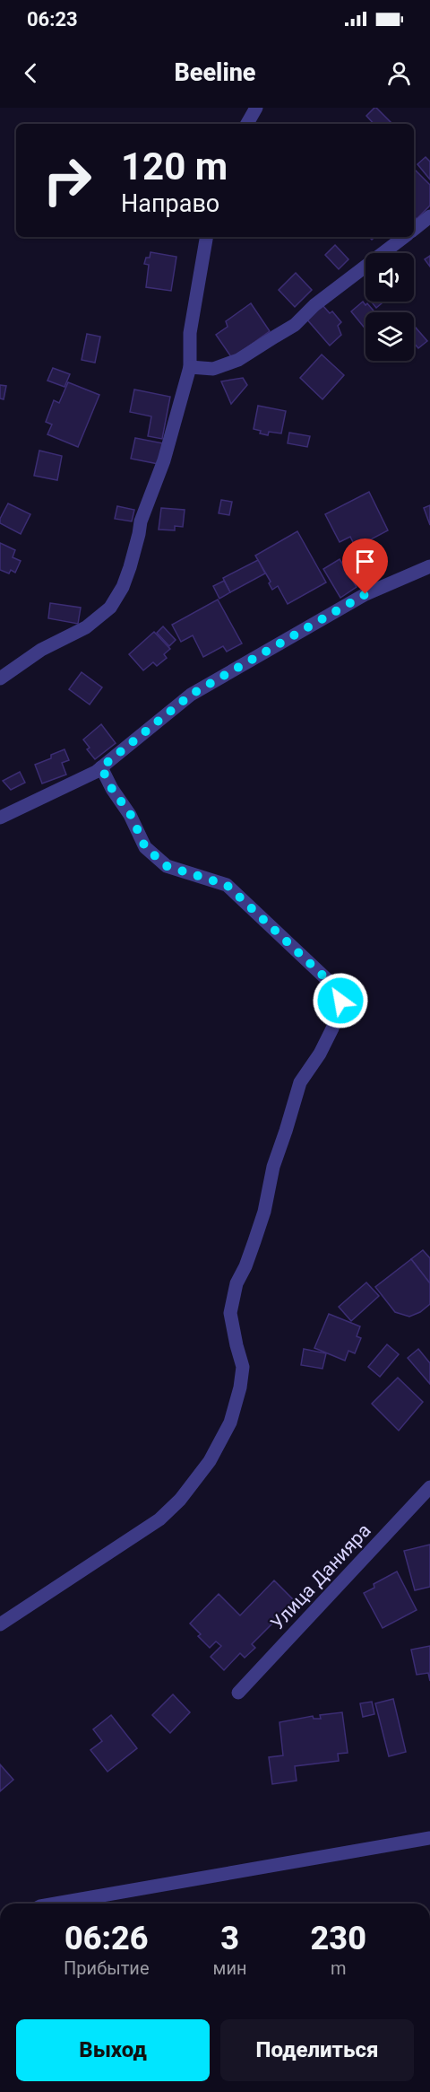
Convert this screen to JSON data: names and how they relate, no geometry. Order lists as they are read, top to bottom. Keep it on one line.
{"streets":{"street":["Улица Данияра"]},"page":{"status":"06:23","header":"Beeline","turn":["120 m","Направо"],"eta":["06:26","Прибытие","3","мин","230","m"],"buttons":["Выход","Поделиться"]}}
